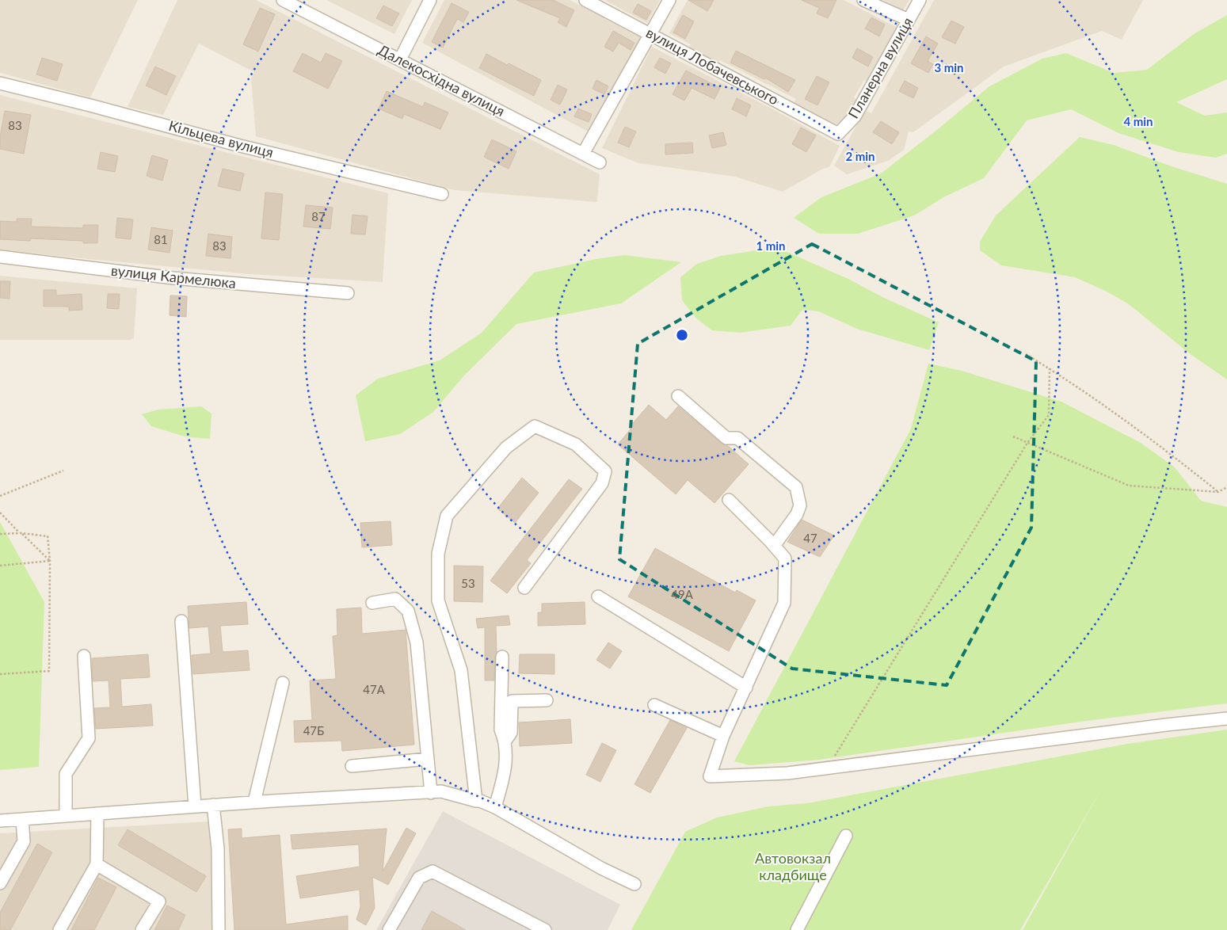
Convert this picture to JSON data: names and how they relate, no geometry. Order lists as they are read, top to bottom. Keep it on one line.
{"streets":{"street":["вулиця Лобачевського","Планерна вулиця","Далекосхідна вулиця","Кільцева вулиця","вулиця Кармелюка"]},"crossings":[["вулиця Лобачевського","Планерна вулиця"]],"parks":["Автовокзал кладбище"],"house_numbers":["83","87","81","83","47","53","49А","47А","47Б"],"rings":["3 min","4 min","2 min","1 min"]}
